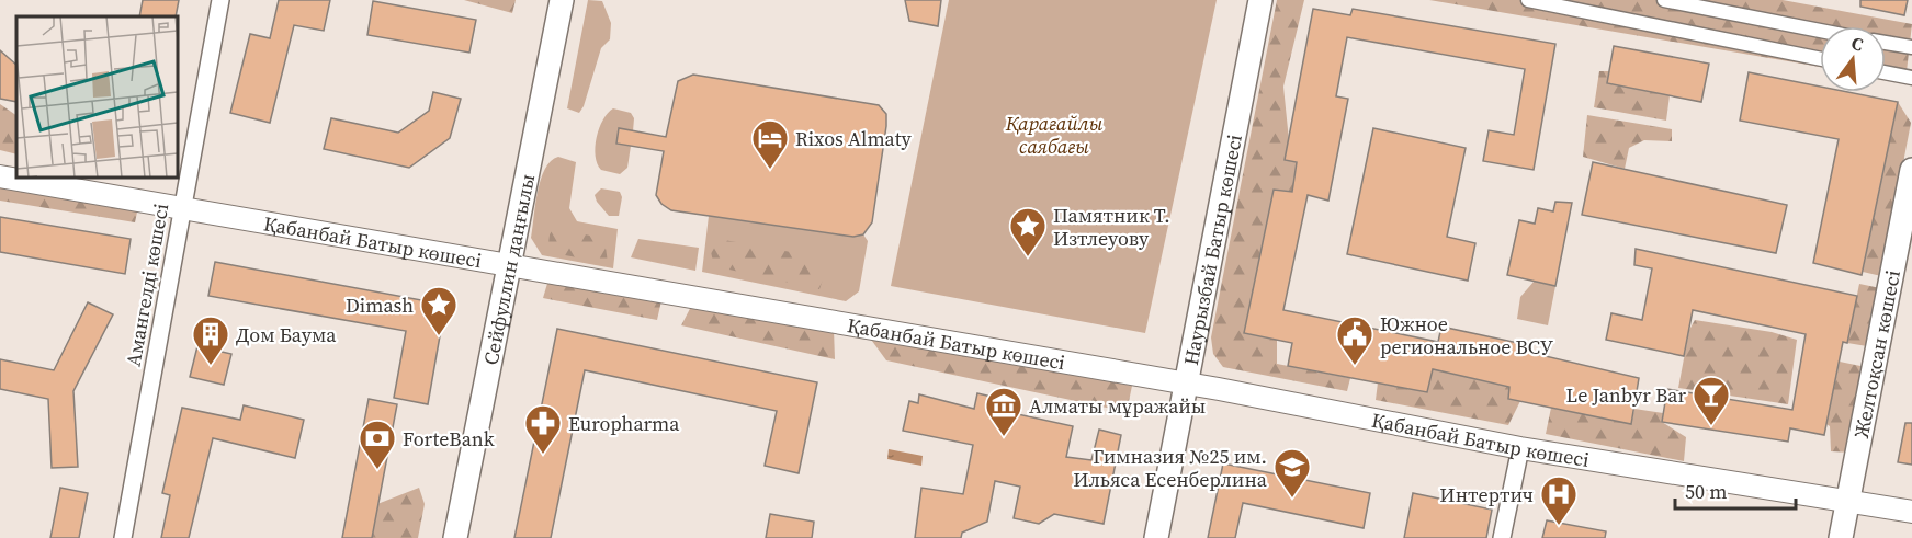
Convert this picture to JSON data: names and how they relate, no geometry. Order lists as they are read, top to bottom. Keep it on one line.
{"streets":{"main road":["Наурызбай Батыр көшесі","Сейфуллин даңғылы","Желтоқсан көшесі"],"street":["Қабанбай Батыр көшесі","Амангелді көшесі"]},"crossings":[["Қабанбай Батыр көшесі","Наурызбай Батыр көшесі"],["Қабанбай Батыр көшесі","Сейфуллин даңғылы"],["Қабанбай Батыр көшесі","Амангелді көшесі"],["Қабанбай Батыр көшесі","Желтоқсан көшесі"]],"parks":["Қарағайлы саябағы"],"places":{"hotel":["Rixos Almaty"],"place":["Памятник Т. Изтлеуову","Dimash"],"building":["Дом Баума"],"public building":["Южное региональное ВСУ"],"bar":["Le Janbyr Bar"],"museum":["Алматы мұражайы"],"pharmacy":["Europharma"],"bank":["ForteBank"],"school or university":["Гимназия №25 им. Ильяса Есенберлина"],"hospital":["Интертич"]},"scale_bar":"50 m","north":"top"}
